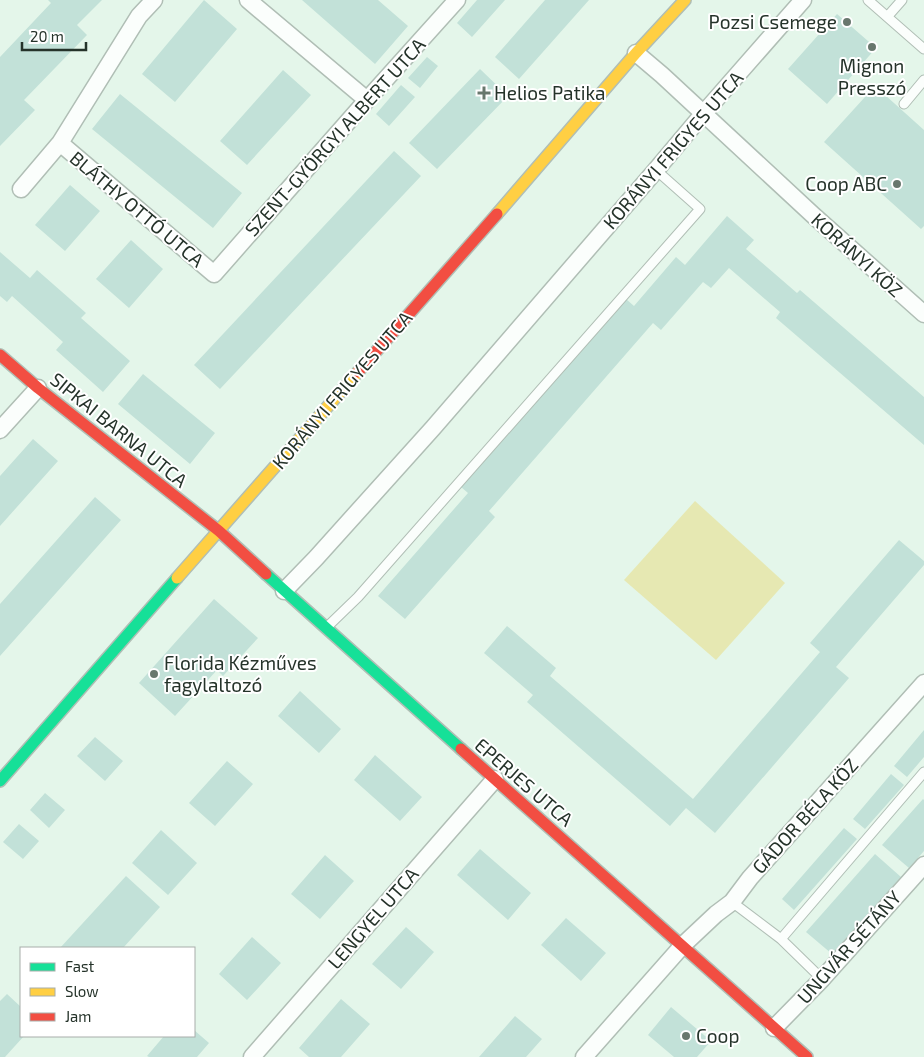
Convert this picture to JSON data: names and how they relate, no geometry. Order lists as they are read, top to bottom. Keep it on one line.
{"streets":{"street":["SZENT-GYÖRGYI ALBERT UTCA","KORÁNYI FRIGYES UTCA","BLÁTHY OTTÓ UTCA","KORÁNYI KÖZ","SIPKAI BARNA UTCA","EPERJES UTCA","GÁDOR BÉLA KÖZ","LENGYEL UTCA","UNGVÁR SÉTÁNY"]},"crossings":[["SZENT-GYÖRGYI ALBERT UTCA","BLÁTHY OTTÓ UTCA"],["KORÁNYI FRIGYES UTCA","KORÁNYI KÖZ"],["KORÁNYI FRIGYES UTCA","SIPKAI BARNA UTCA"],["KORÁNYI FRIGYES UTCA","EPERJES UTCA"],["SIPKAI BARNA UTCA","EPERJES UTCA"],["EPERJES UTCA","GÁDOR BÉLA KÖZ"],["EPERJES UTCA","LENGYEL UTCA"],["EPERJES UTCA","UNGVÁR SÉTÁNY"]],"places":{"other":["Pozsi Csemege","Mignon Presszó","Coop ABC","Florida Kézműves fagylaltozó","Coop"],"health":["Helios Patika"]},"legend":["Fast","Slow","Jam"],"scale_bar":"20 m"}
